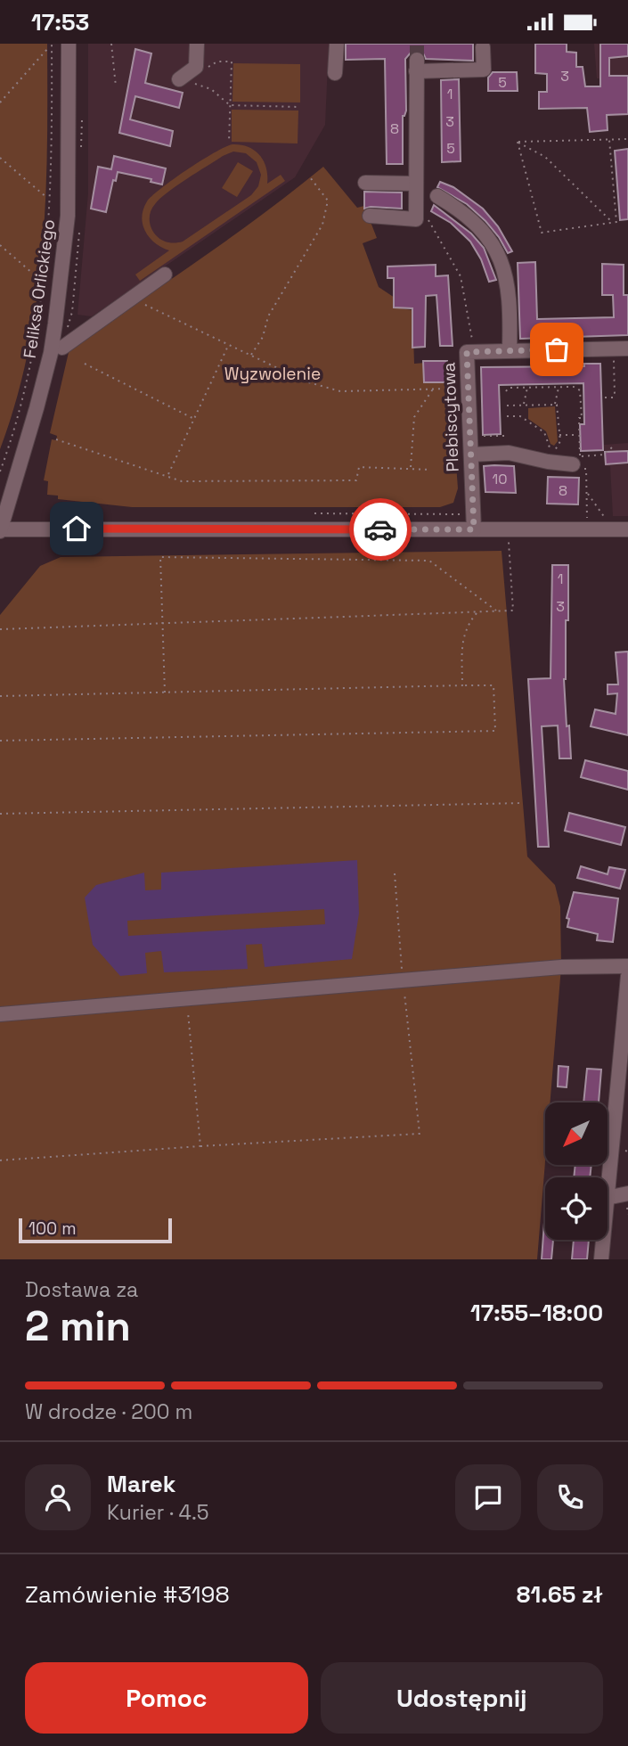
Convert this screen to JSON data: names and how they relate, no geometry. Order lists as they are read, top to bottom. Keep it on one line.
{"streets":{"street":["Feliksa Orlickiego","Plebiscytowa"]},"parks":["Wyzwolenie"],"house_numbers":["3","5","1","3","8","5","10","8","1","3"],"scale_bar":"100 m","north":"bottom left","page":{"status":"17:53","scale":"100 m","heading":["2 min","Dostawa za","17:55–18:00"],"panel":["Marek","Kurier · 4.5","Zamówienie #3198","81.65 zł"],"bar":"W drodze · 200 m","buttons":["Pomoc","Udostępnij"]}}
